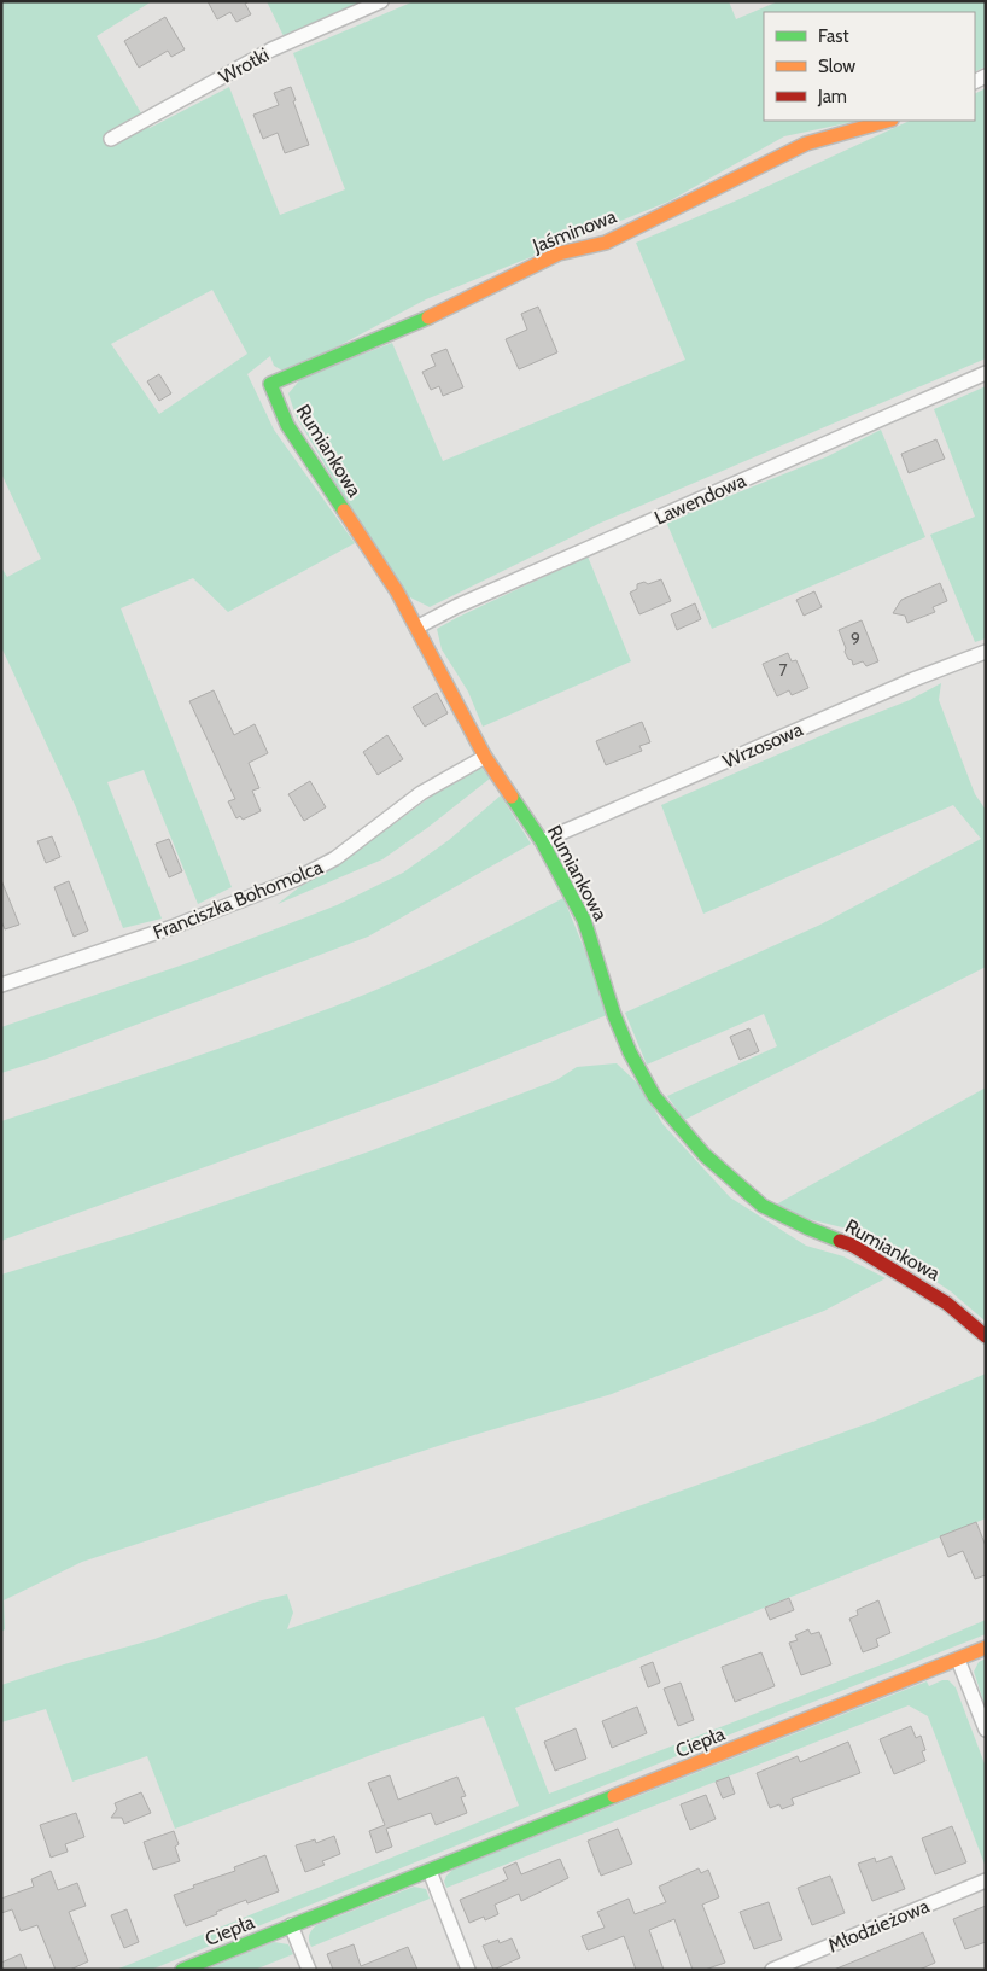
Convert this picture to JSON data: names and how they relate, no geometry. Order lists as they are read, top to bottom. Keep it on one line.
{"streets":{"street":["Wrotki","Jaśminowa","Rumiankowa","Lawendowa","Wrzosowa","Franciszka Bohomolca","Ciepła","Młodzieżowa"]},"crossings":[["Jaśminowa","Rumiankowa"],["Rumiankowa","Lawendowa"],["Rumiankowa","Wrzosowa"],["Rumiankowa","Franciszka Bohomolca"]],"house_numbers":["9","7"],"legend":["Fast","Slow","Jam"]}
